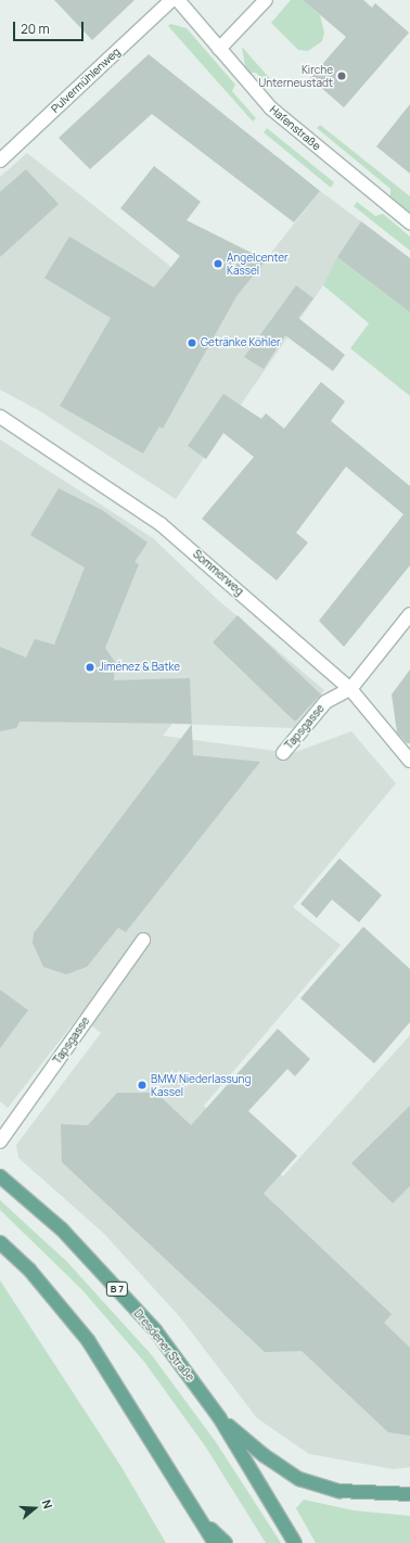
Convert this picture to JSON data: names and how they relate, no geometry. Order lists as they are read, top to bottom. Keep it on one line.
{"streets":{"main road":["B 7","Dresdener Straße"],"street":["Pulvermühlenweg","Hafenstraße","Sommerweg","Tapsgasse"]},"crossings":[["Sommerweg","Tapsgasse"]],"places":["Kirche Unterneustadt","Angelcenter Kassel","Getränke Köhler","Jiménez & Batke","BMW Niederlassung Kassel"],"scale_bar":"20 m","north":"right"}
